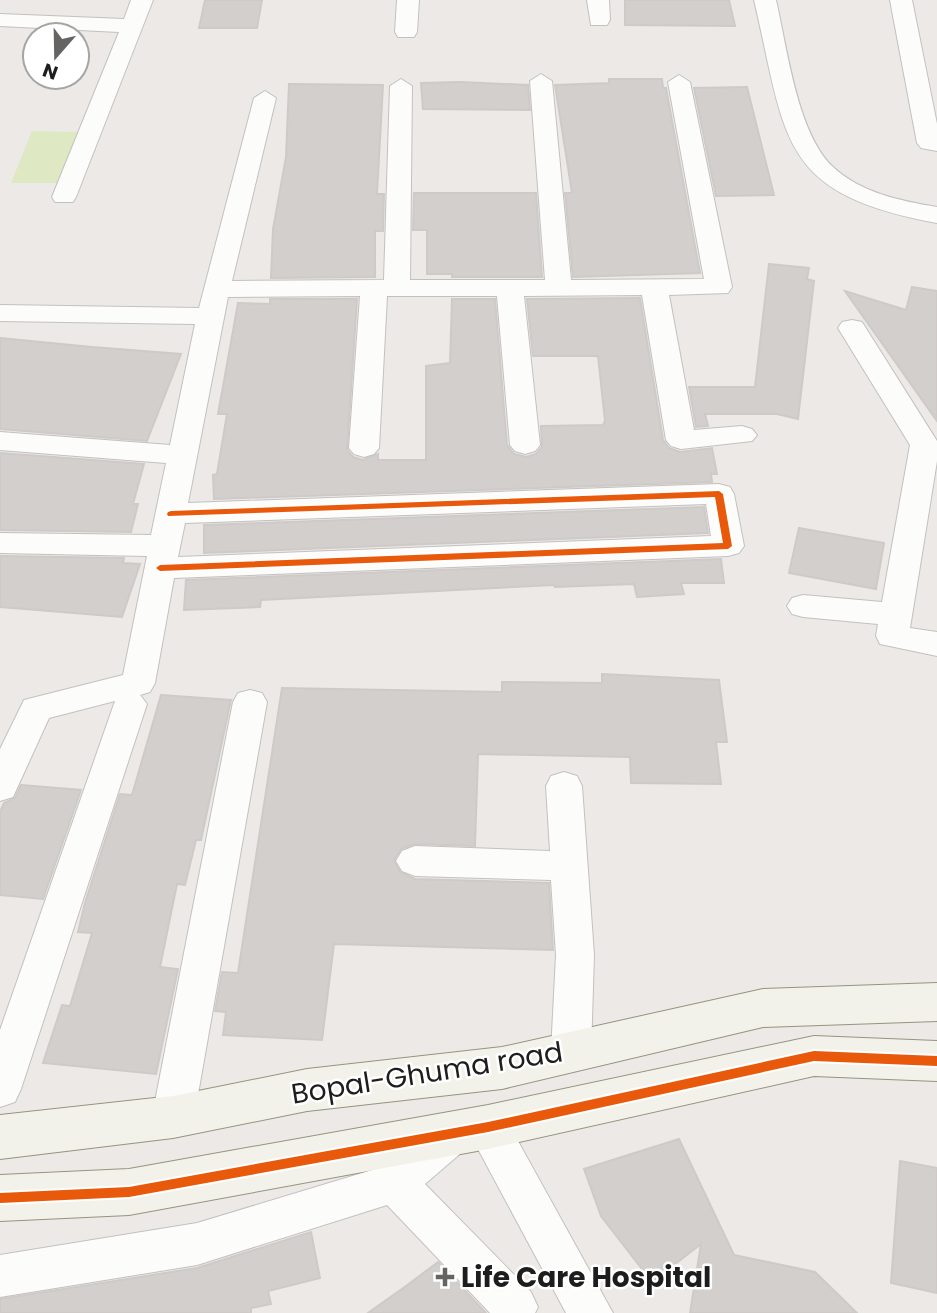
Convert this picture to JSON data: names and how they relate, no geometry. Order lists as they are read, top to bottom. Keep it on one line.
{"streets":{"street":["Bopal-Ghuma road"]},"places":{"health":["Life Care Hospital"]},"north":"bottom"}
